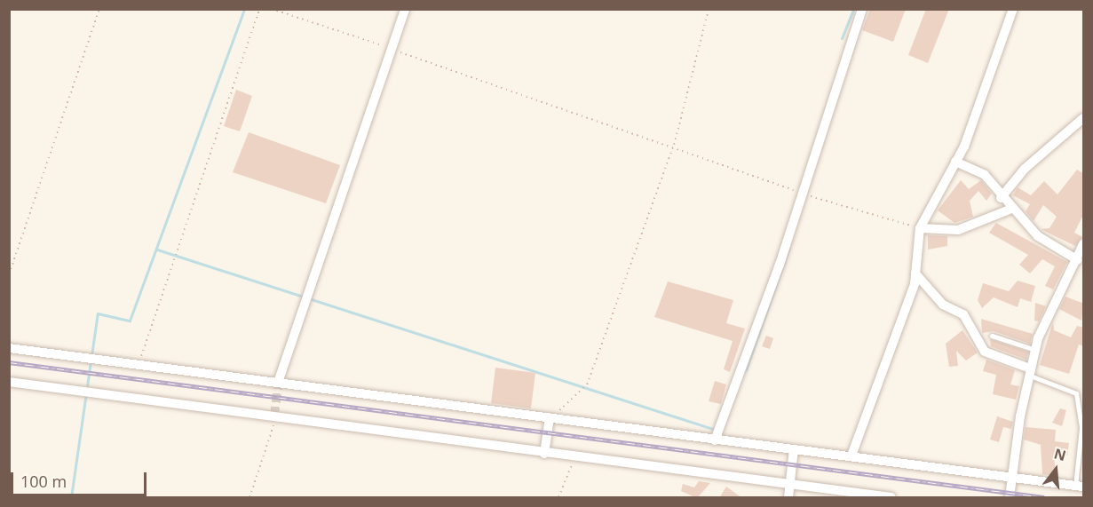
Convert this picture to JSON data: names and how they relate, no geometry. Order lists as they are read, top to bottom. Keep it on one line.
{"scale_bar":"100 m","north":"top"}
